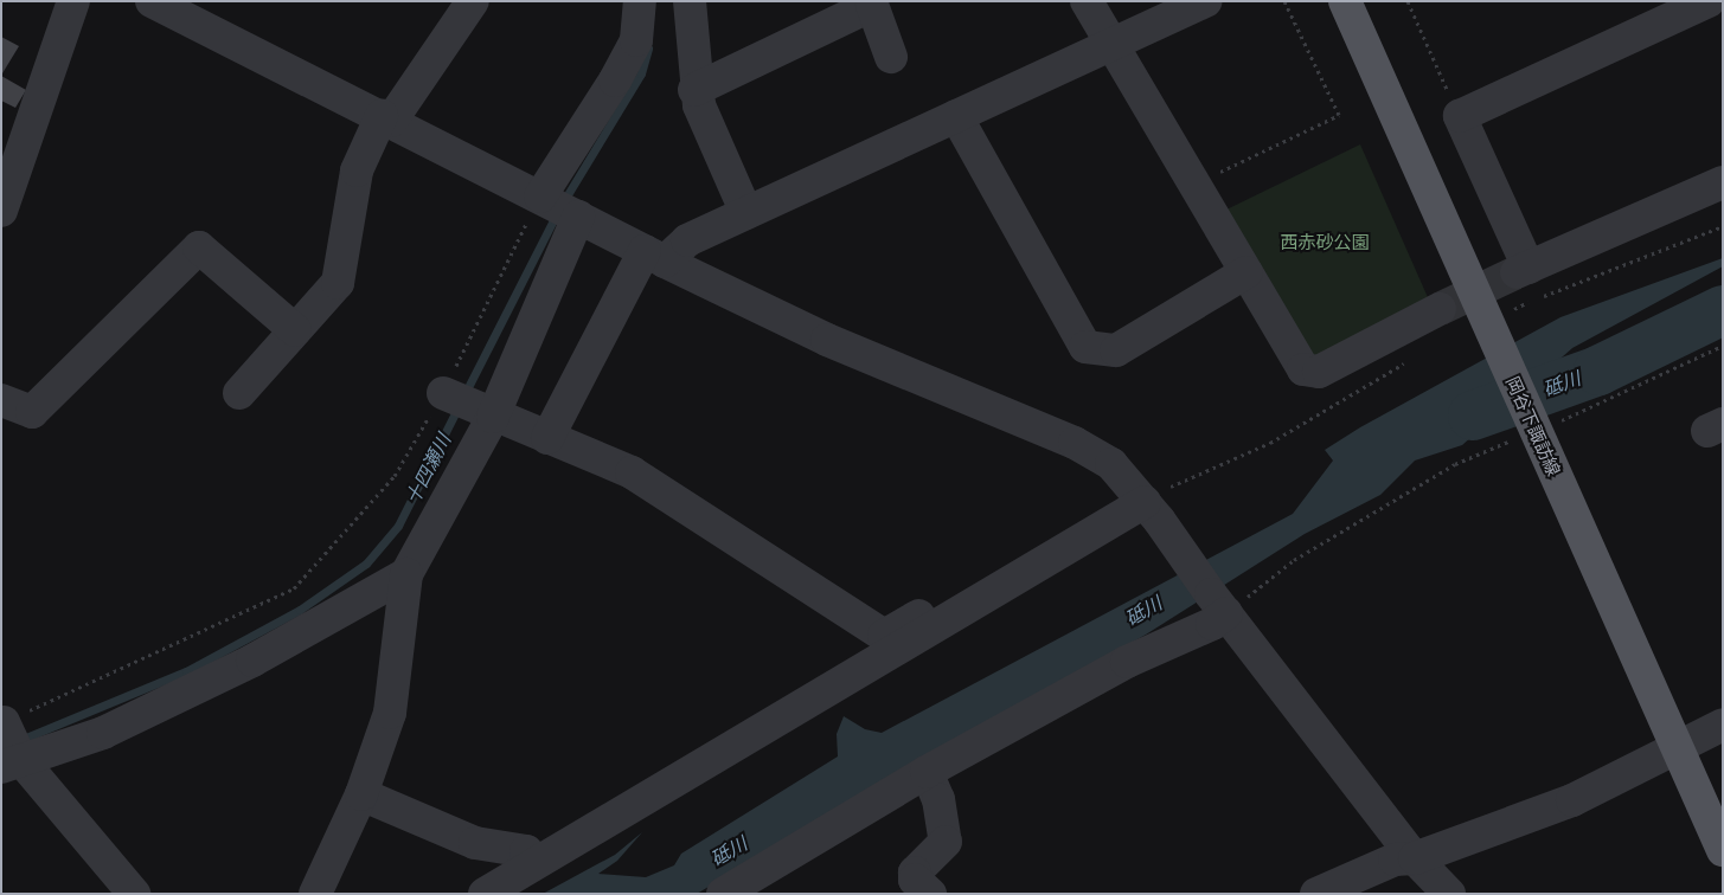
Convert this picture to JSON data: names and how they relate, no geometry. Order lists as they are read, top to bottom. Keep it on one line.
{"streets":{"main road":["岡谷下諏訪線"]},"water":["砥川","十四瀬川"],"parks":["西赤砂公園"]}
